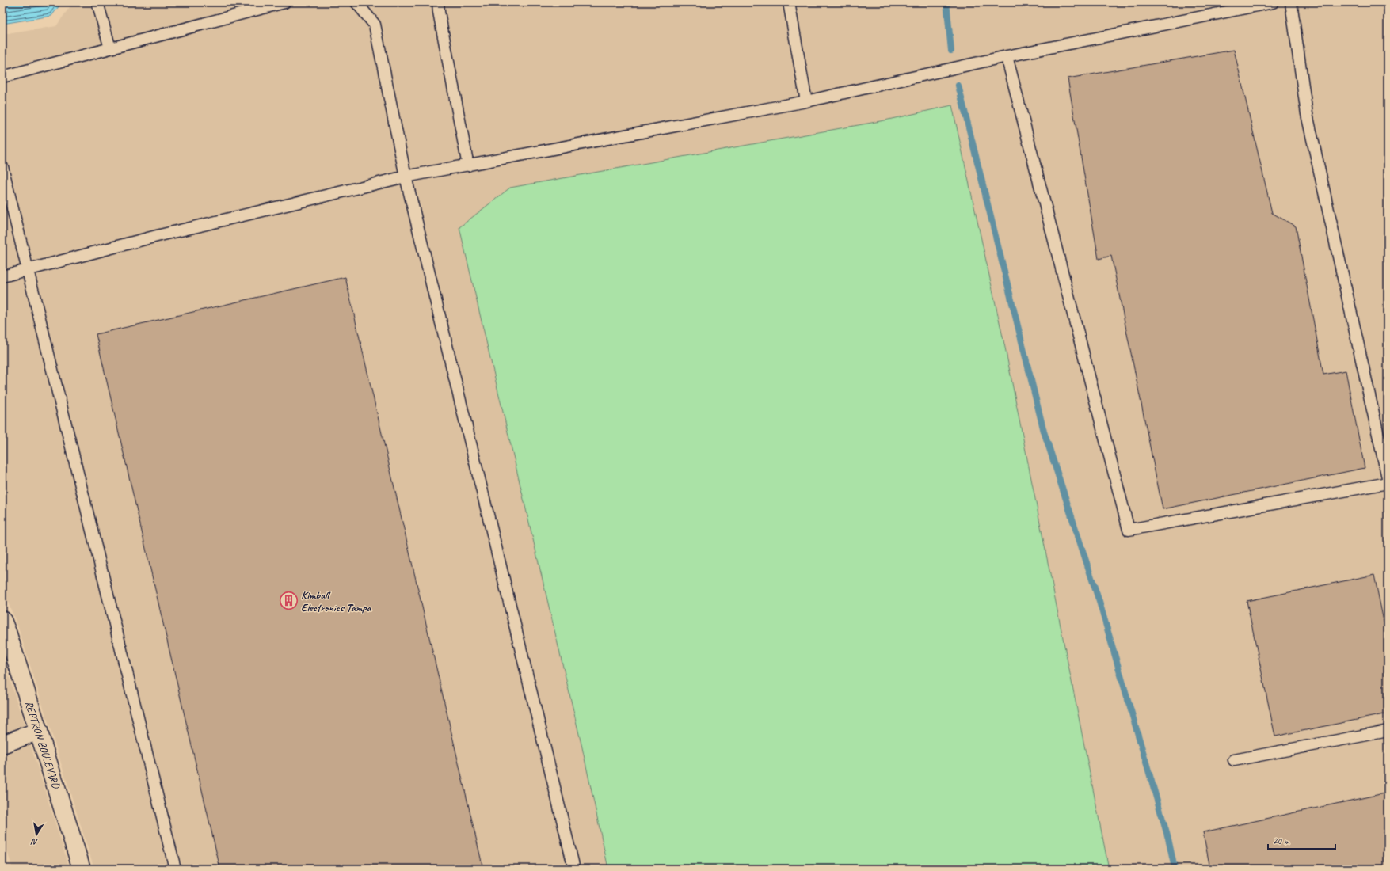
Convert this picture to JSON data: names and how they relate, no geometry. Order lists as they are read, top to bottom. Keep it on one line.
{"streets":{"street":["REPTRON BOULEVARD"]},"places":{"building":["Kimball Electronics Tampa"]},"scale_bar":"20 m","north":"bottom"}
